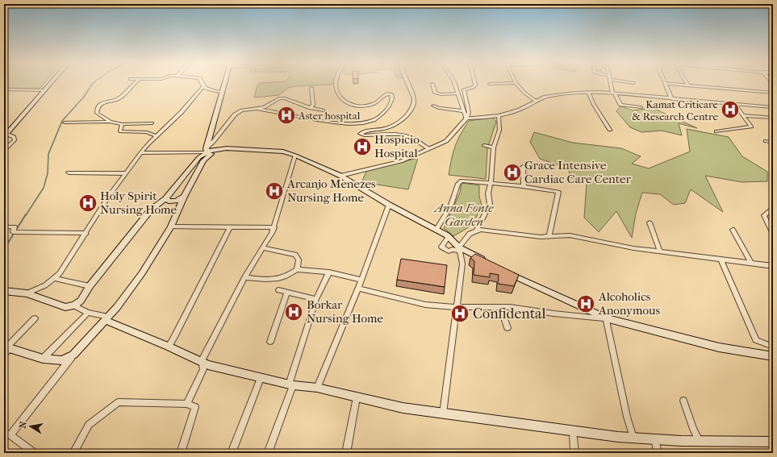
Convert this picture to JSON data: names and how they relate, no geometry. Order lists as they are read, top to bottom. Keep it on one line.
{"parks":["Anna Fonte Garden"],"places":{"hospital":["Kamat Criticare & Research Centre","Aster hospital","Hospicio Hospital","Grace Intensive Cardiac Care Center","Arcanjo Menezes Nursing Home","Holy Spirit Nursing Home","Alcoholics Anonymous","Borkar Nursing Home","Confidental"]},"north":"left"}
